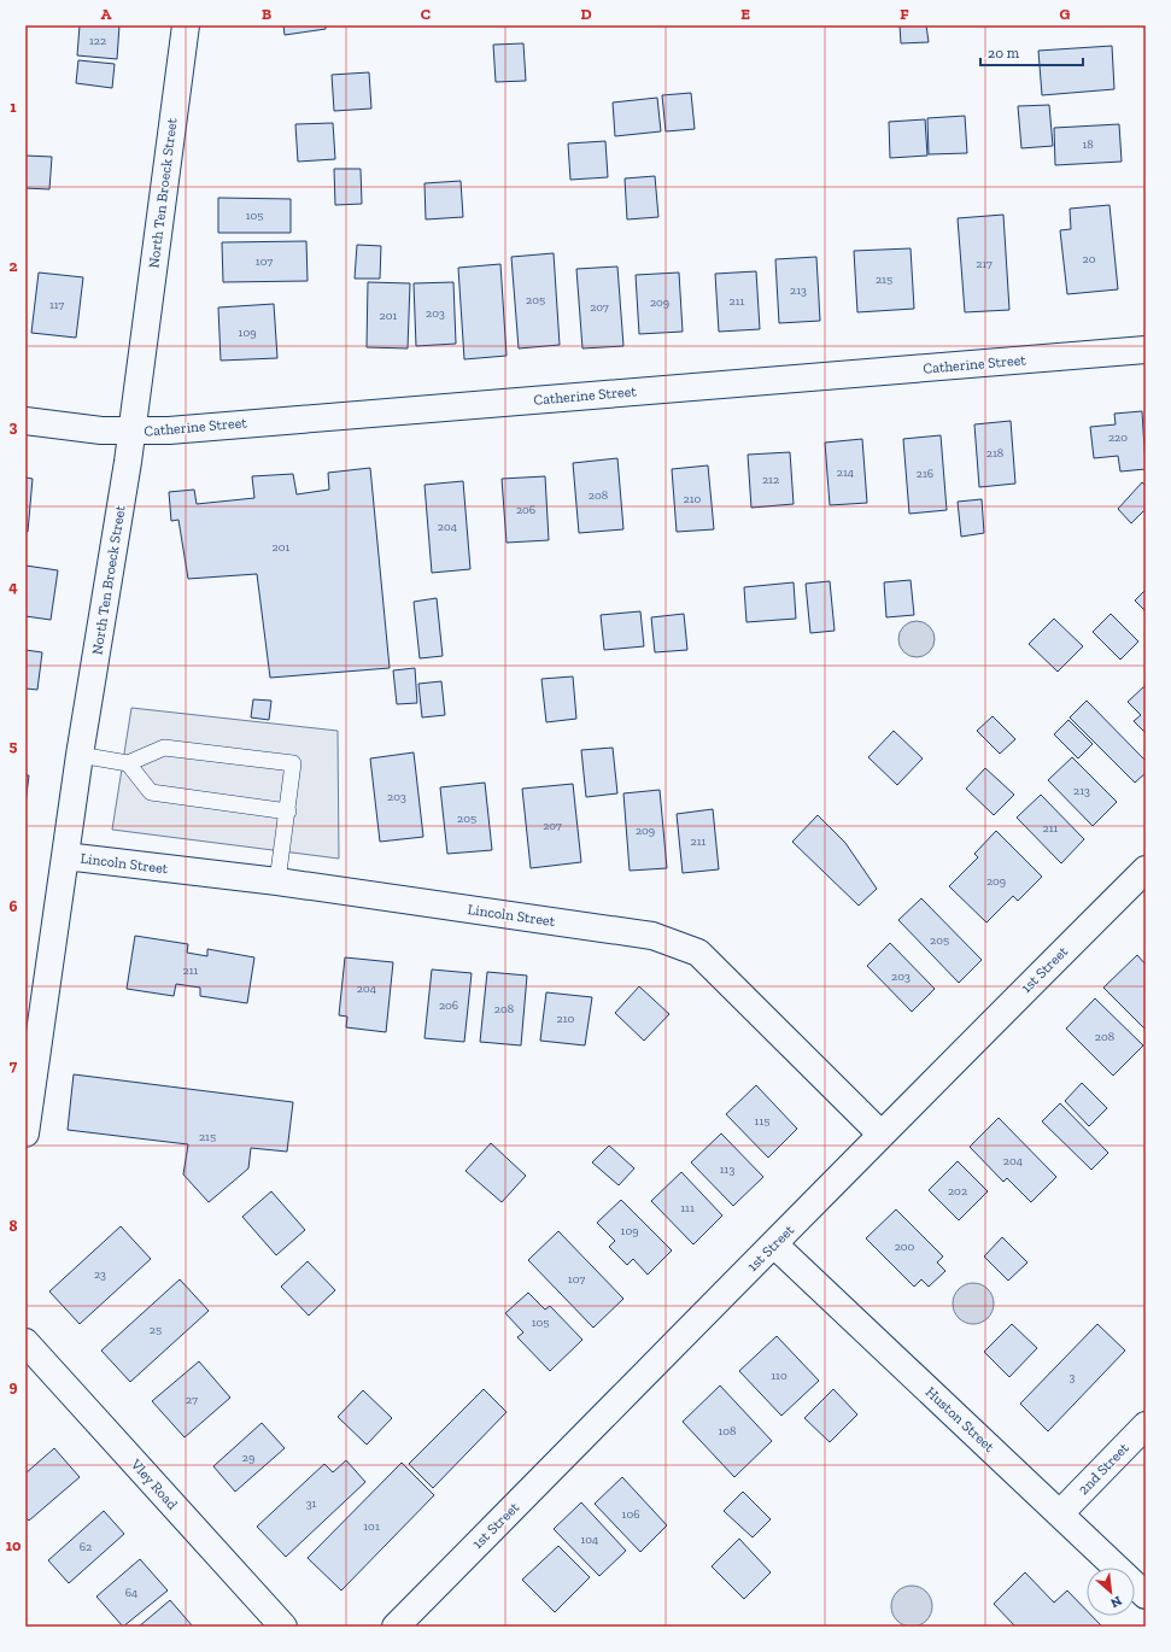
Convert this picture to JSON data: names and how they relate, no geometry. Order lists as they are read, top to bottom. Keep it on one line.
{"streets":{"street":["North Ten Broeck Street","Catherine Street","Lincoln Street","1st Street","Huston Street","2nd Street","Vley Road"]},"crossings":[["North Ten Broeck Street","Catherine Street"],["North Ten Broeck Street","Lincoln Street"],["Lincoln Street","1st Street"],["1st Street","Huston Street"],["Huston Street","2nd Street"]],"house_numbers":["122","18","105","20","107","217","215","213","205","211","209","117","207","203","201","109","220","218","214","216","212","208","210","206","204","201","213","203","205","207","211","209","211","209","205","211","203","204","206","208","210","208","115","215","204","113","202","111","109","200","23","107","105","25","110","3","27","108","29","31","106","101","104","62","64"],"scale_bar":"20 m","north":"bottom right","grid":{"columns":["A","B","C","D","E","F","G"],"rows":["1","2","3","4","5","6","7","8","9","10"]}}
